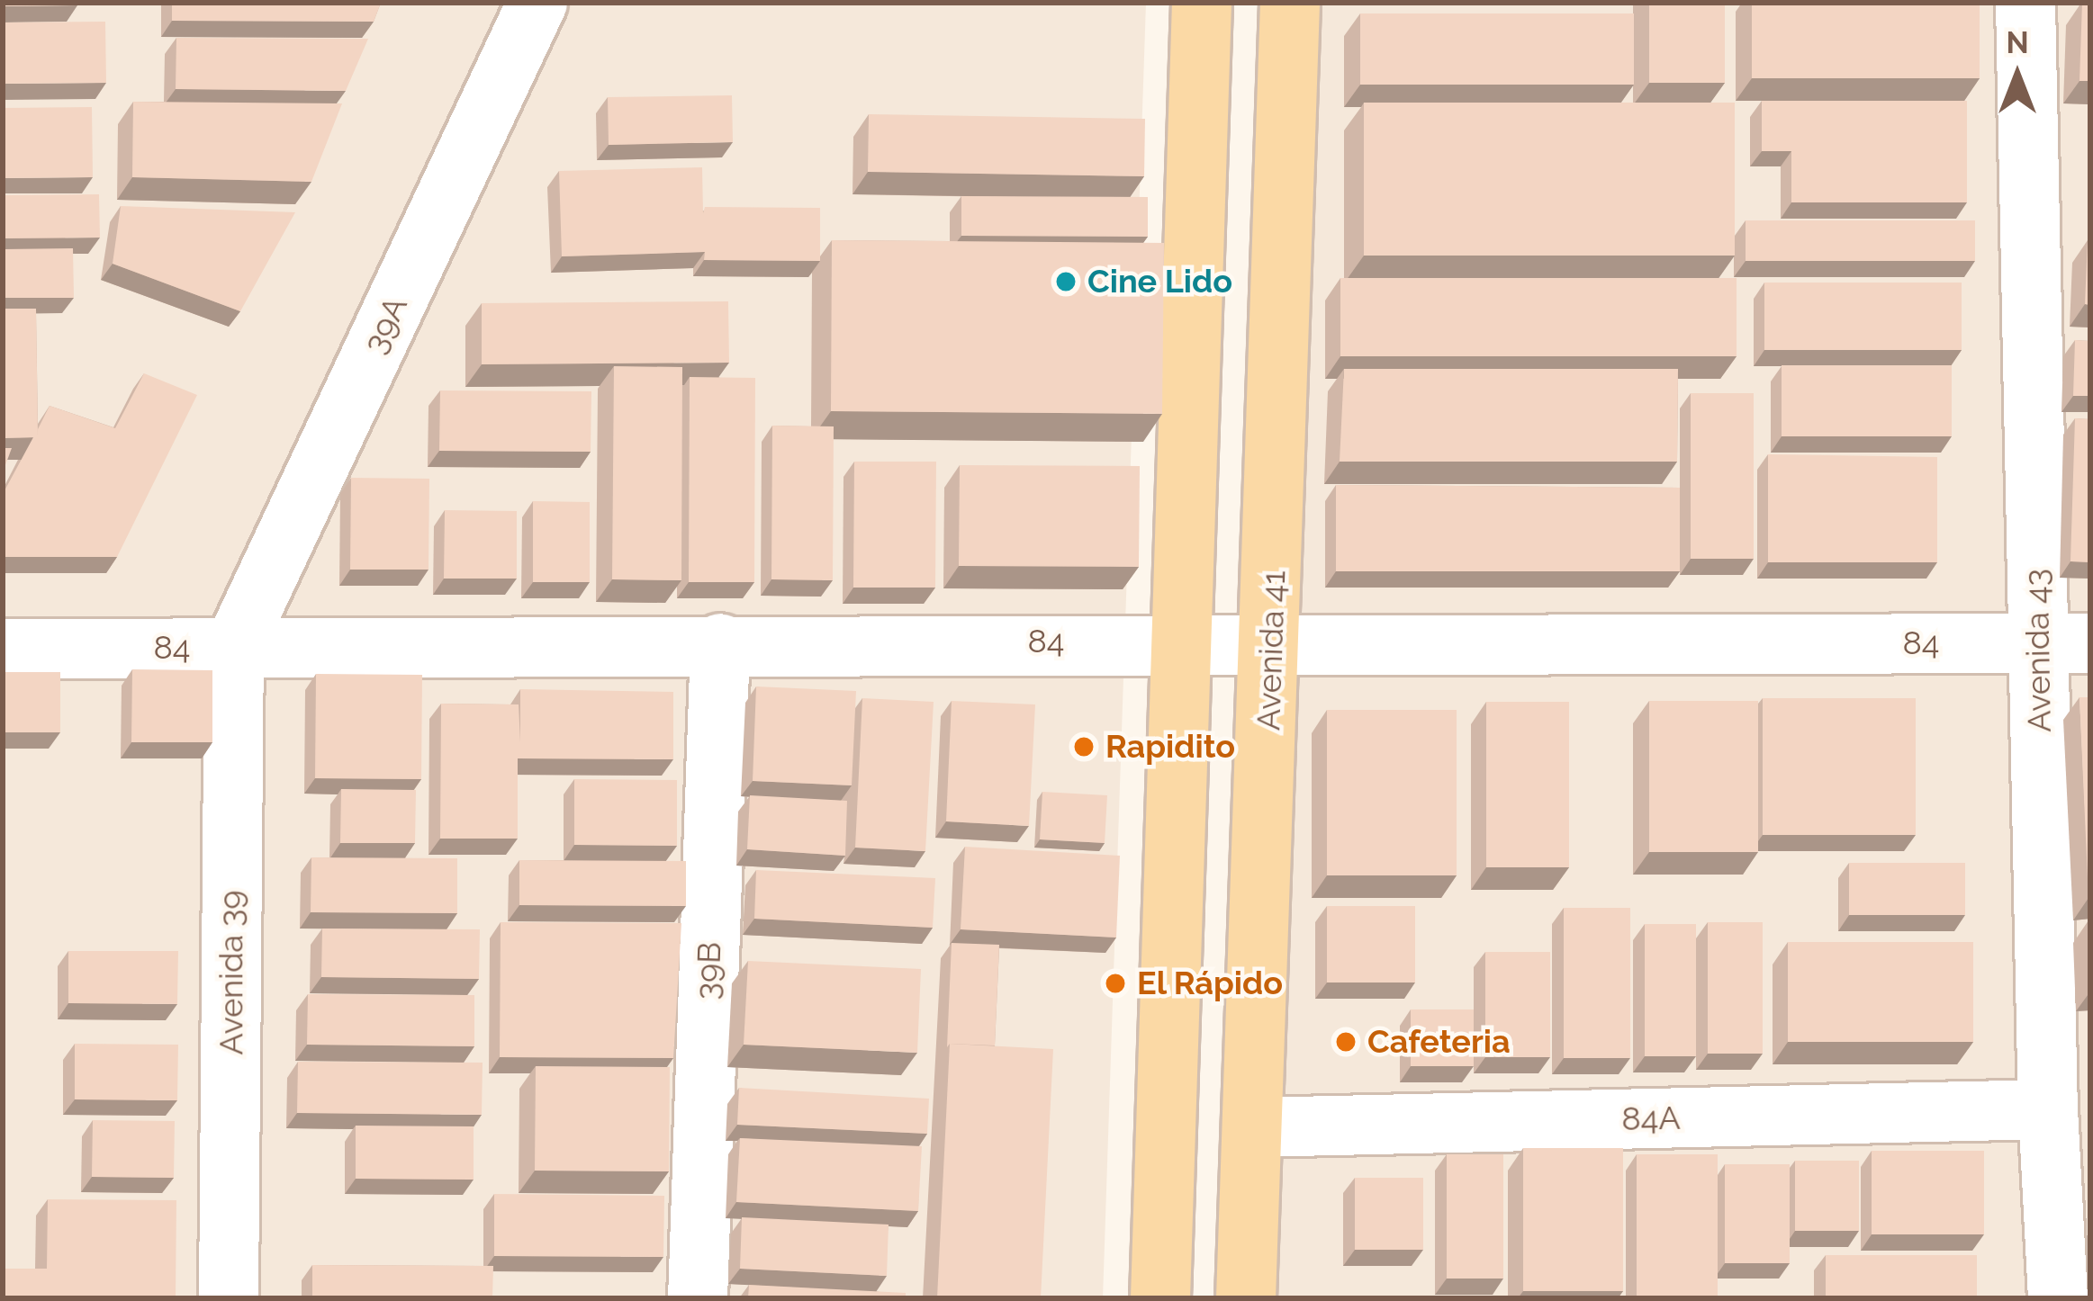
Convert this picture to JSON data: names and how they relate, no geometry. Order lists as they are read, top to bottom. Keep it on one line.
{"streets":{"main road":["Avenida 41"],"street":["39A","84","Avenida 43","39B","Avenida 39","84A"]},"crossings":[["39A","84"],["39A","Avenida 39"],["84","Avenida 41"],["84","Avenida 43"],["84","39B"],["84","Avenida 39"],["Avenida 41","84A"],["Avenida 43","84A"]],"places":["Cine Lido","Rapidito","El Rápido","Cafeteria"],"north":"top"}
